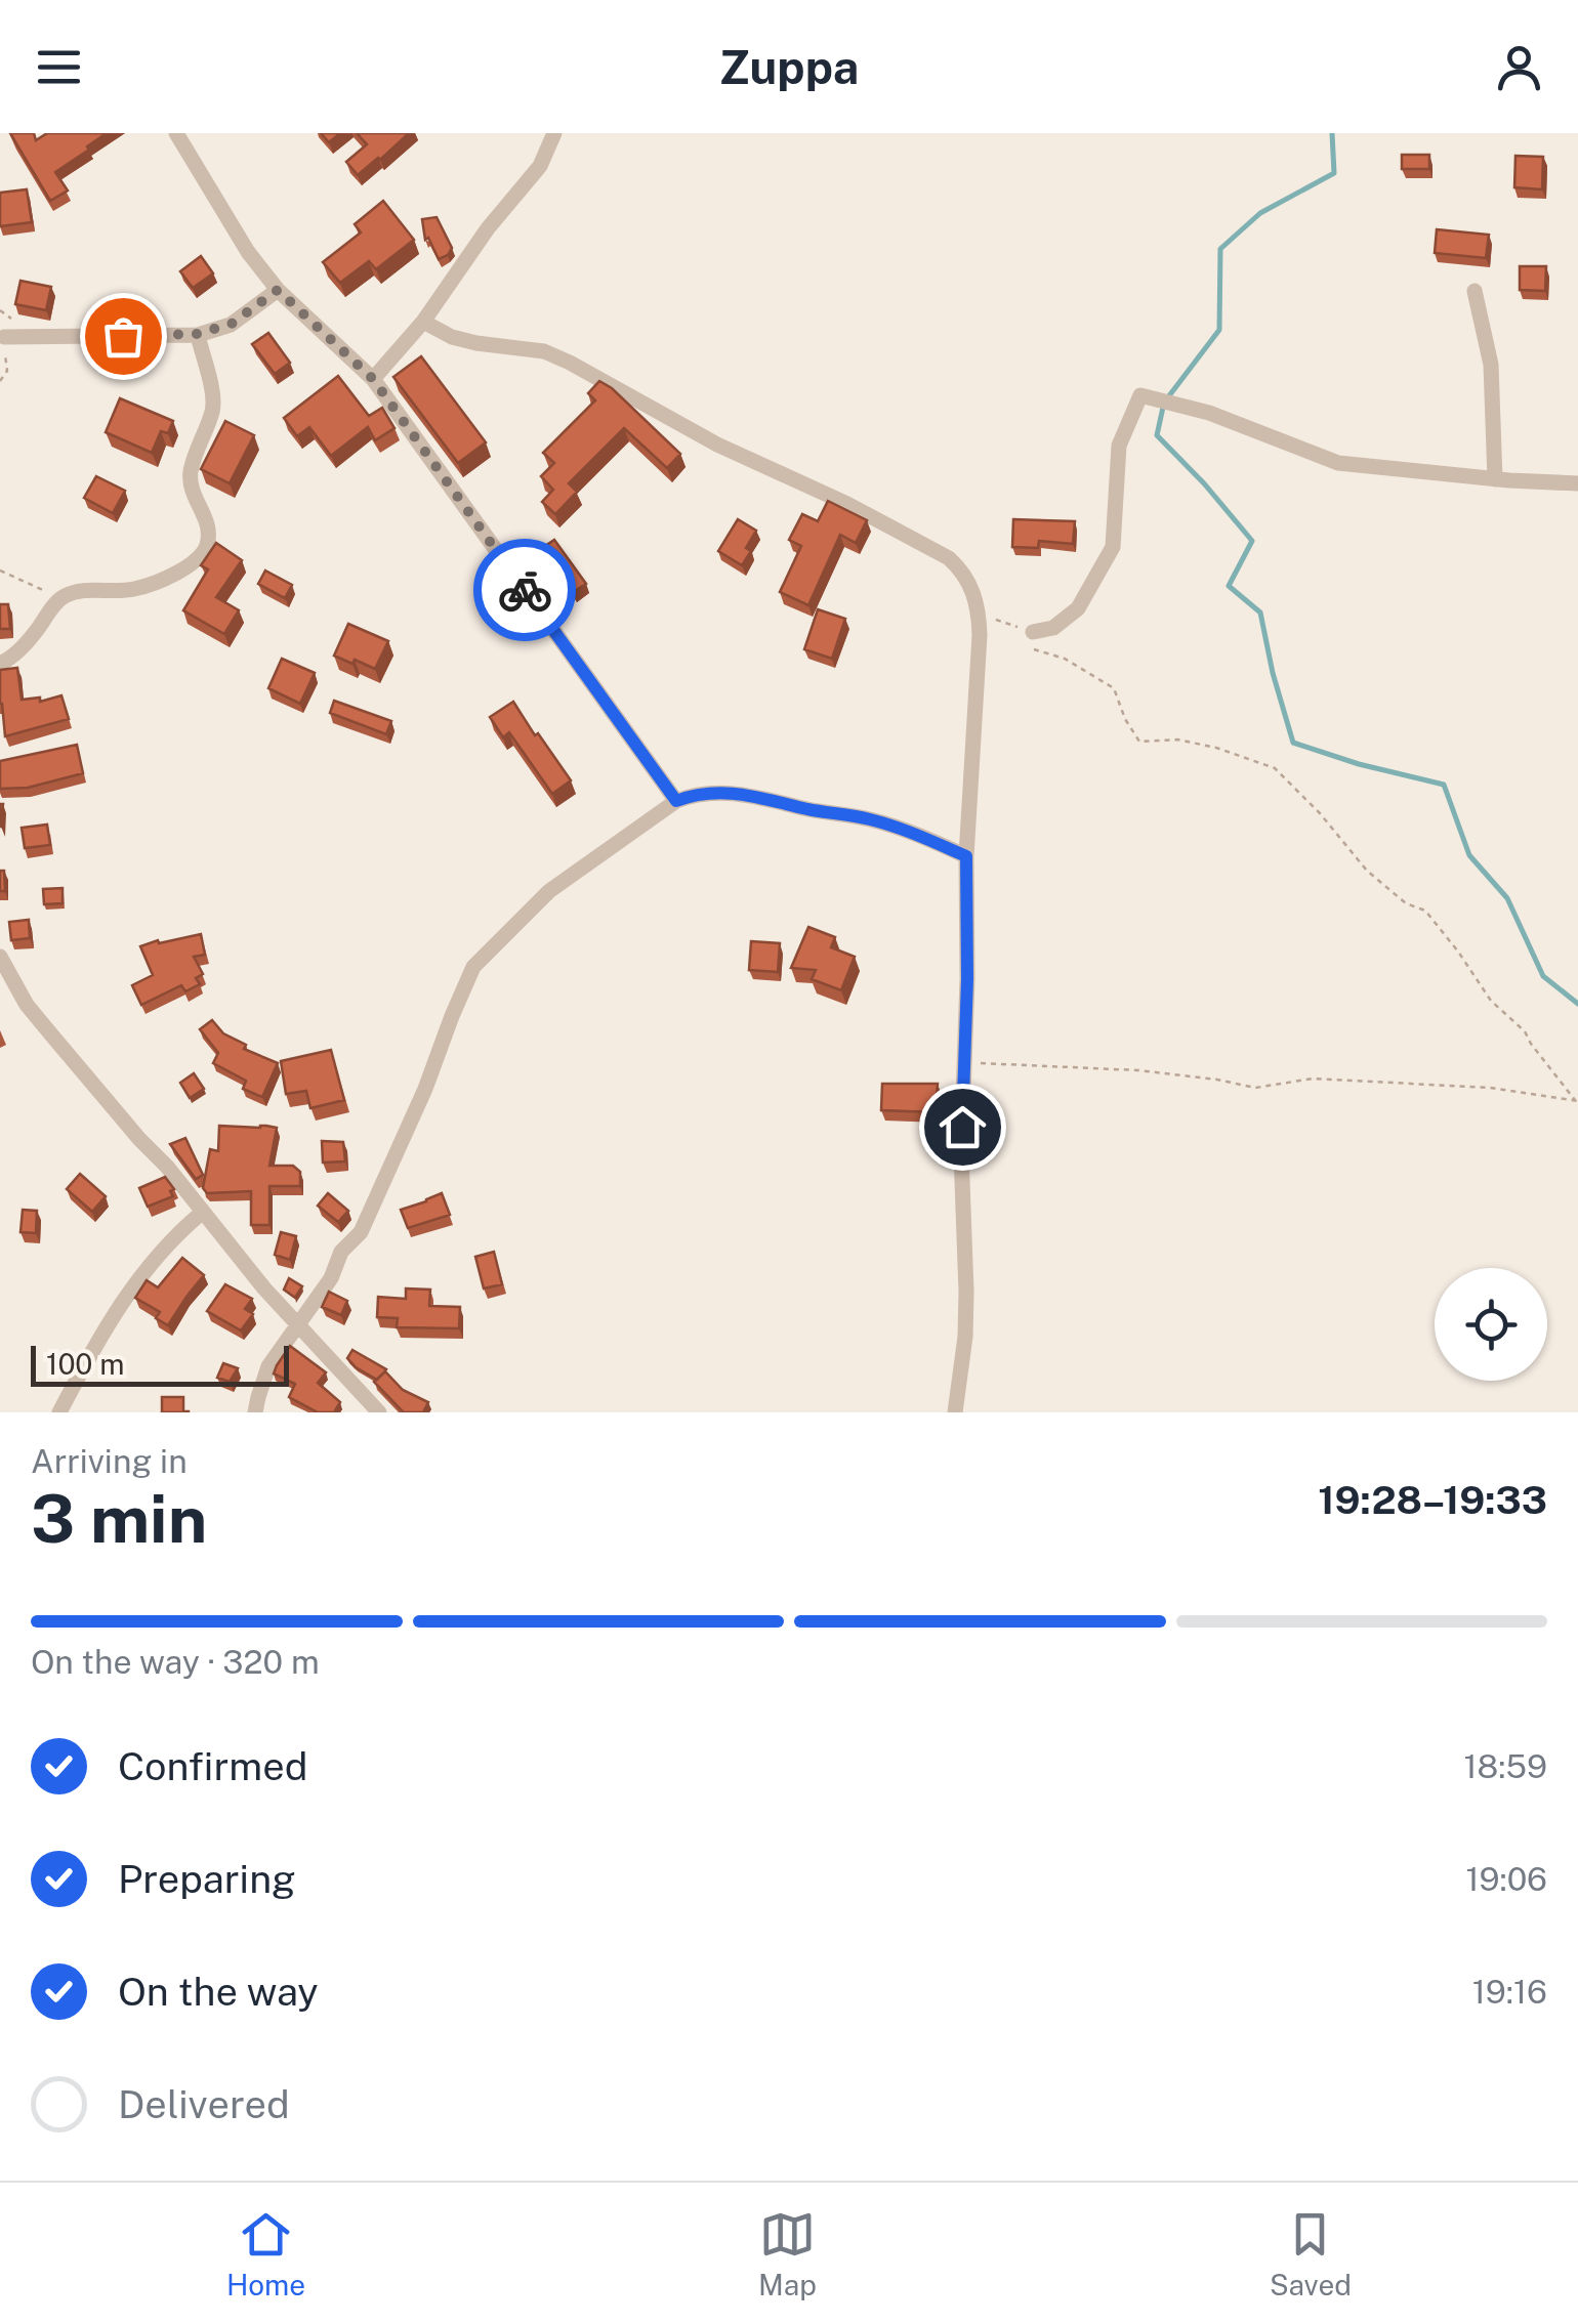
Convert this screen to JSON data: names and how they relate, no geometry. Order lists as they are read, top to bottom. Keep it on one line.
{"scale_bar":"100 m","page":{"header":"Zuppa","scale":"100 m","heading":["3 min","Arriving in","19:28–19:33"],"bar":"On the way · 320 m","list":[["Confirmed","18:59"],["Preparing","19:06"],["On the way","19:16"],"Delivered"],"tabs":["Home","Map","Saved"]}}
